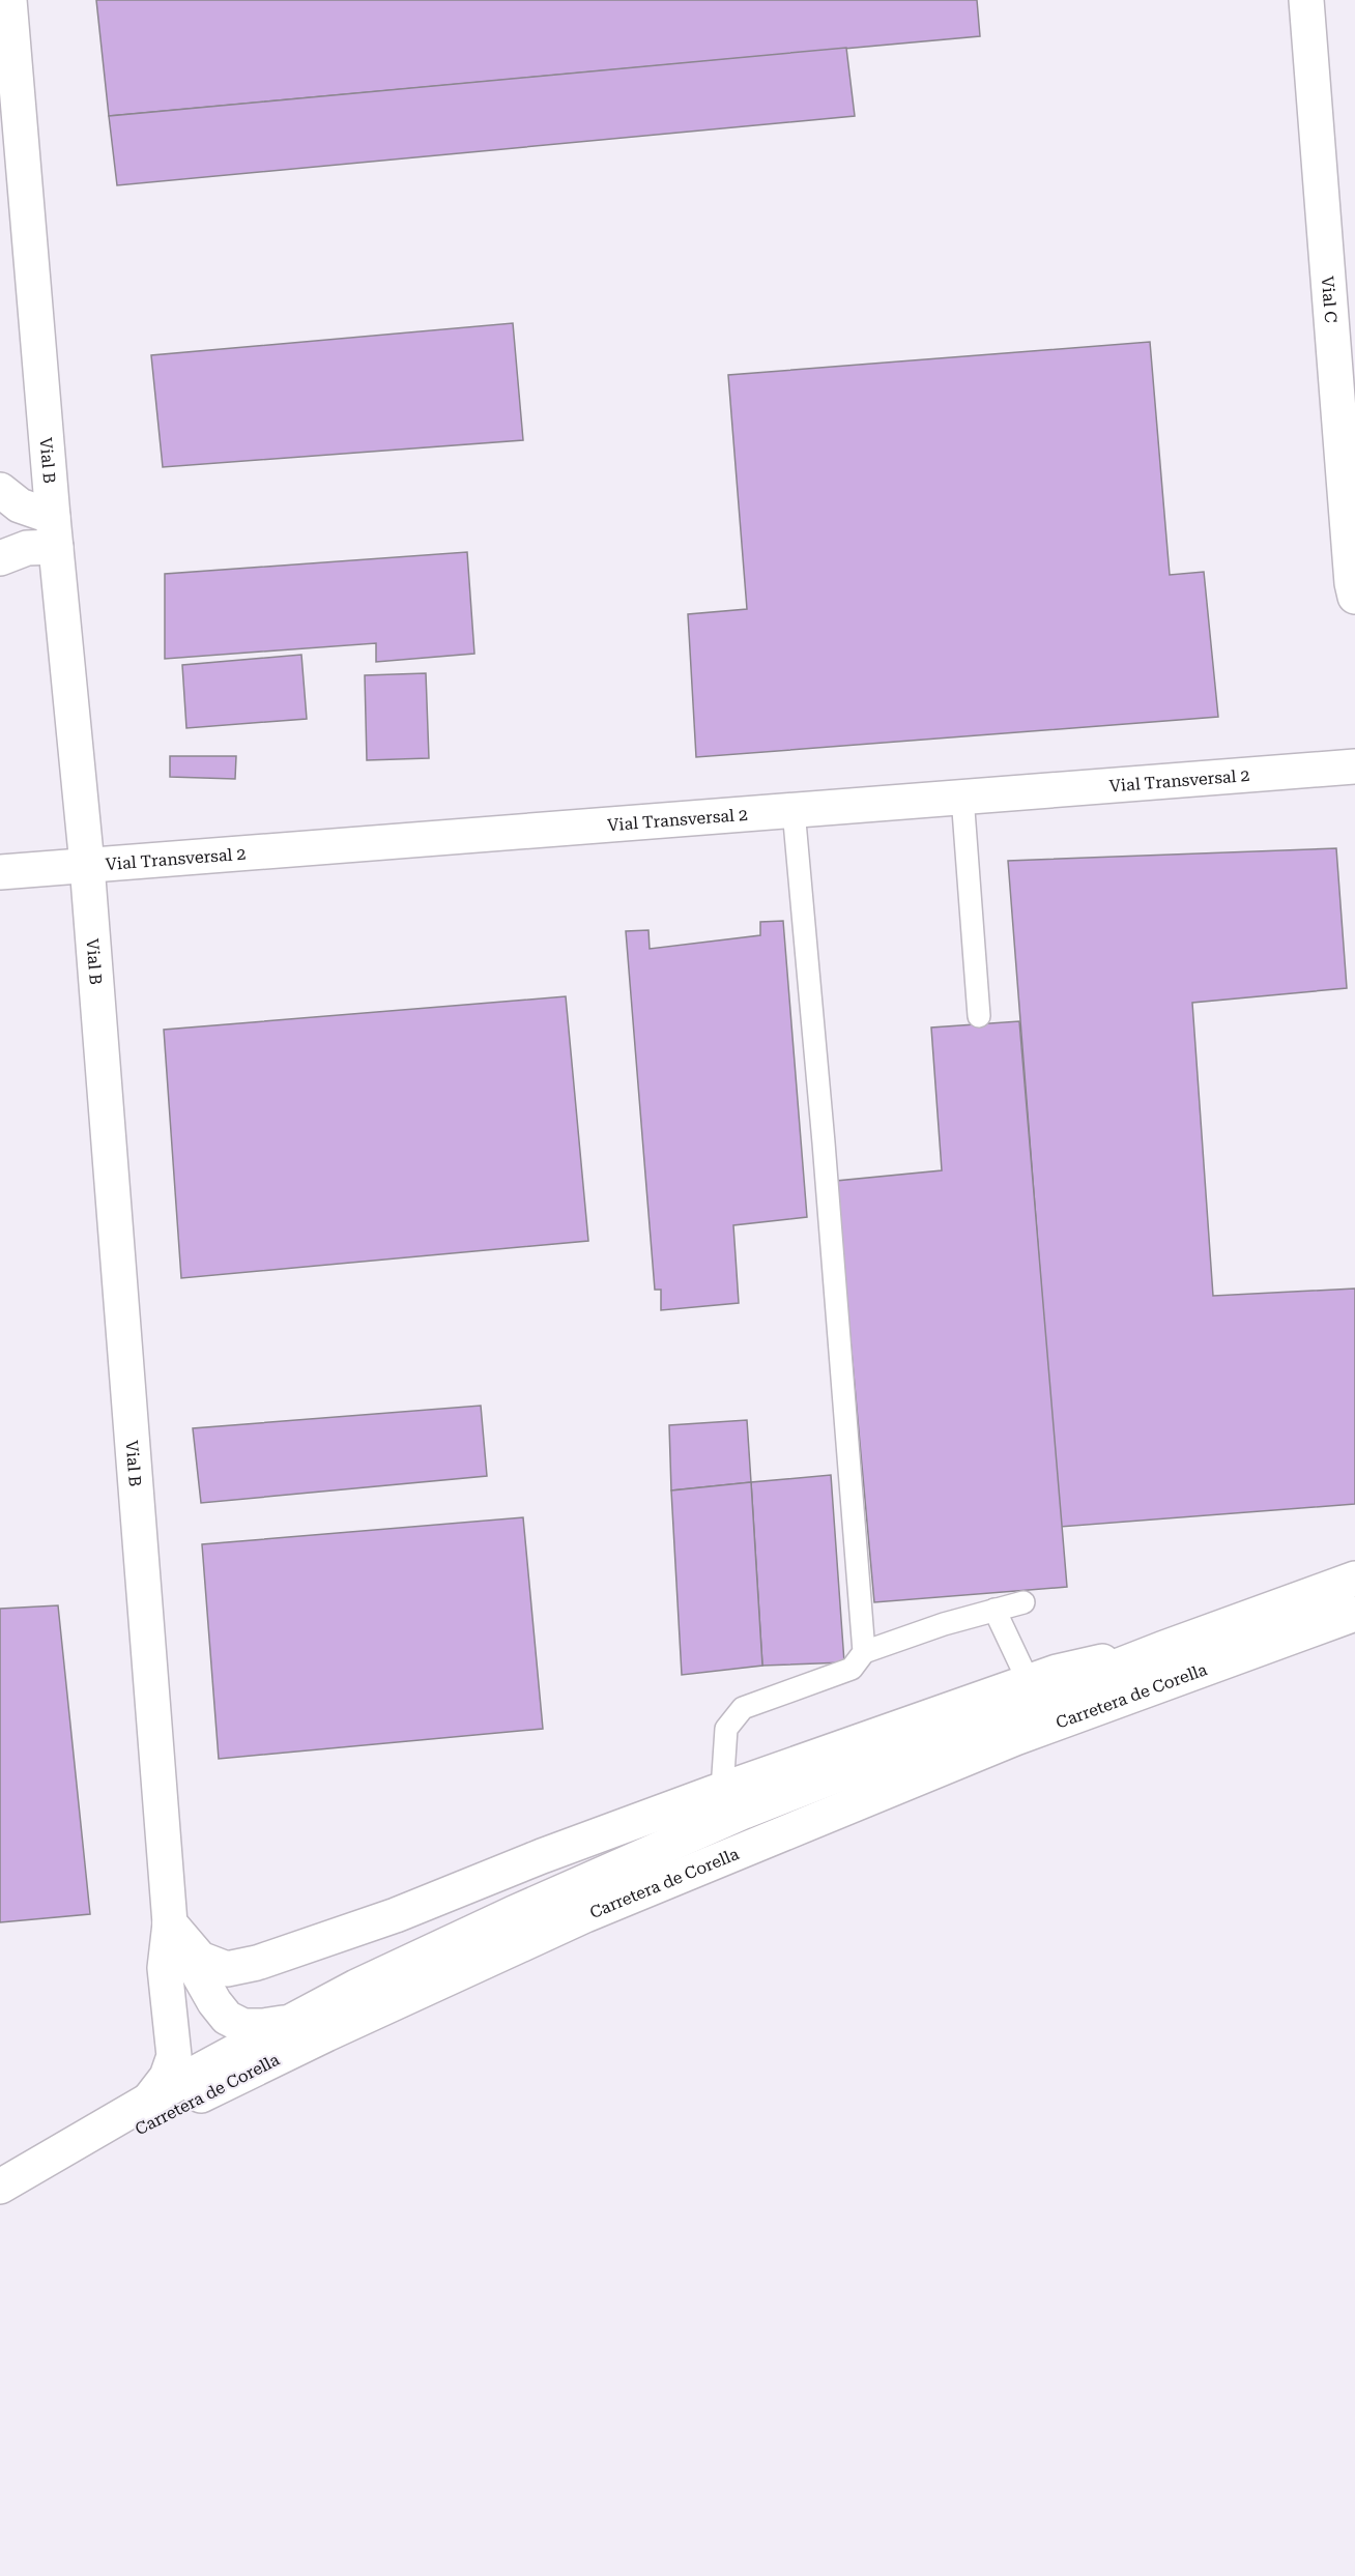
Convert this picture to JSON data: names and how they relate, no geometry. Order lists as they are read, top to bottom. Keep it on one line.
{"streets":{"street":["Vial C","Vial B","Vial Transversal 2","Carretera de Corella"]},"crossings":[["Vial B","Vial Transversal 2"],["Vial B","Carretera de Corella"]]}
